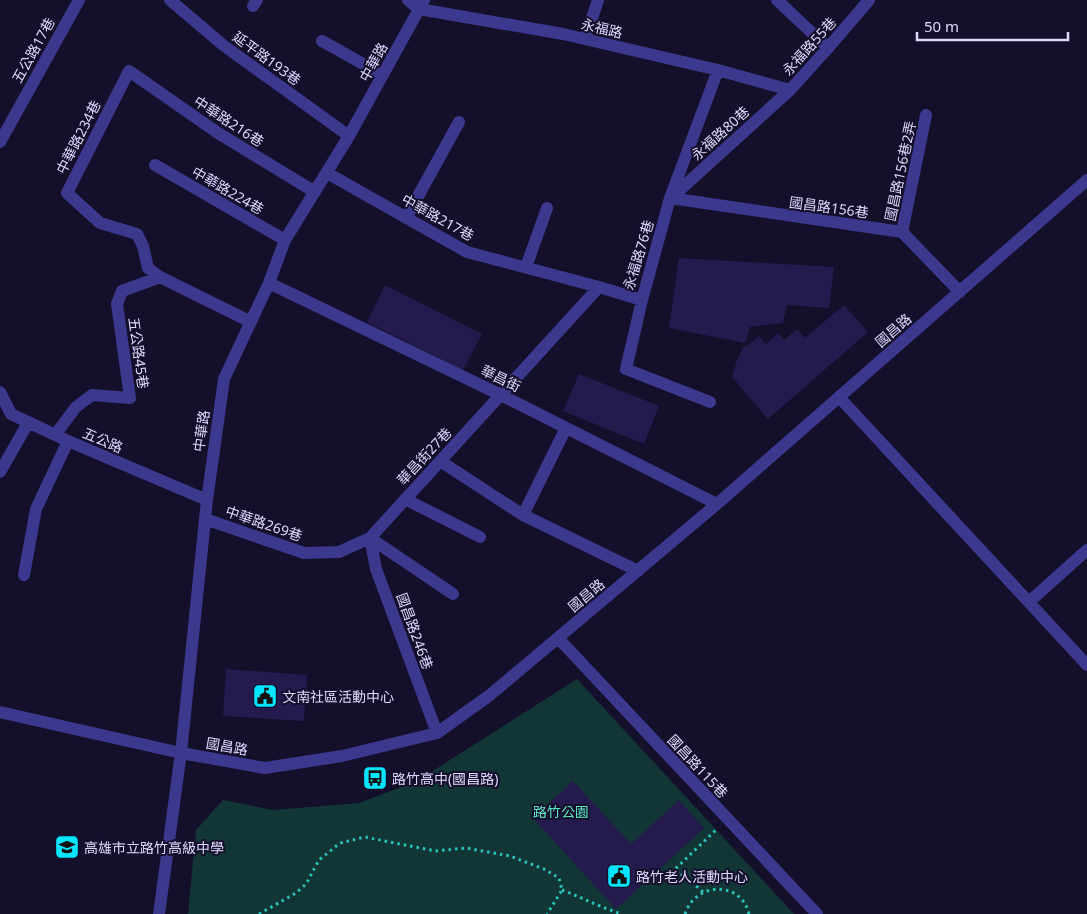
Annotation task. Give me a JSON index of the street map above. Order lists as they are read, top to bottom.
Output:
{
  "streets": {
    "street": [
      "永福路",
      "永福路55巷",
      "五公路17巷",
      "延平路193巷",
      "中華路",
      "中華路216巷",
      "永福路80巷",
      "中華路234巷",
      "國昌路156巷2弄",
      "中華路224巷",
      "國昌路156巷",
      "中華路217巷",
      "永福路76巷",
      "國昌路",
      "五公路45巷",
      "華昌街",
      "五公路",
      "華昌街27巷",
      "中華路269巷",
      "國昌路246巷",
      "國昌路115巷"
    ]
  },
  "crossings": [
    ["永福路", "永福路55巷"],
    ["永福路", "中華路"],
    ["永福路", "永福路80巷"],
    ["永福路", "永福路76巷"],
    ["永福路55巷", "永福路80巷"],
    ["延平路193巷", "中華路"],
    ["中華路", "中華路216巷"],
    ["中華路", "中華路234巷"],
    ["中華路", "中華路224巷"],
    ["中華路", "中華路217巷"],
    ["中華路", "國昌路"],
    ["中華路", "華昌街"],
    ["中華路", "五公路"],
    ["中華路", "中華路269巷"],
    ["中華路216巷", "中華路234巷"],
    ["永福路80巷", "國昌路156巷"],
    ["永福路80巷", "永福路76巷"],
    ["中華路234巷", "五公路45巷"],
    ["國昌路156巷2弄", "國昌路156巷"],
    ["國昌路156巷", "永福路76巷"],
    ["中華路217巷", "永福路76巷"],
    ["永福路76巷", "華昌街"],
    ["永福路76巷", "華昌街27巷"],
    ["國昌路", "華昌街"],
    ["國昌路", "國昌路246巷"],
    ["國昌路", "國昌路115巷"],
    ["五公路45巷", "五公路"],
    ["華昌街", "華昌街27巷"],
    ["華昌街27巷", "中華路269巷"],
    ["華昌街27巷", "國昌路246巷"],
    ["中華路269巷", "國昌路246巷"]
  ],
  "parks": ["路竹公園"],
  "places": {
    "public building": ["文南社區活動中心", "路竹老人活動中心"],
    "bus stop": ["路竹高中(國昌路)"],
    "school or university": ["高雄市立路竹高級中學"]
  },
  "scale_bar": "50 m"
}
